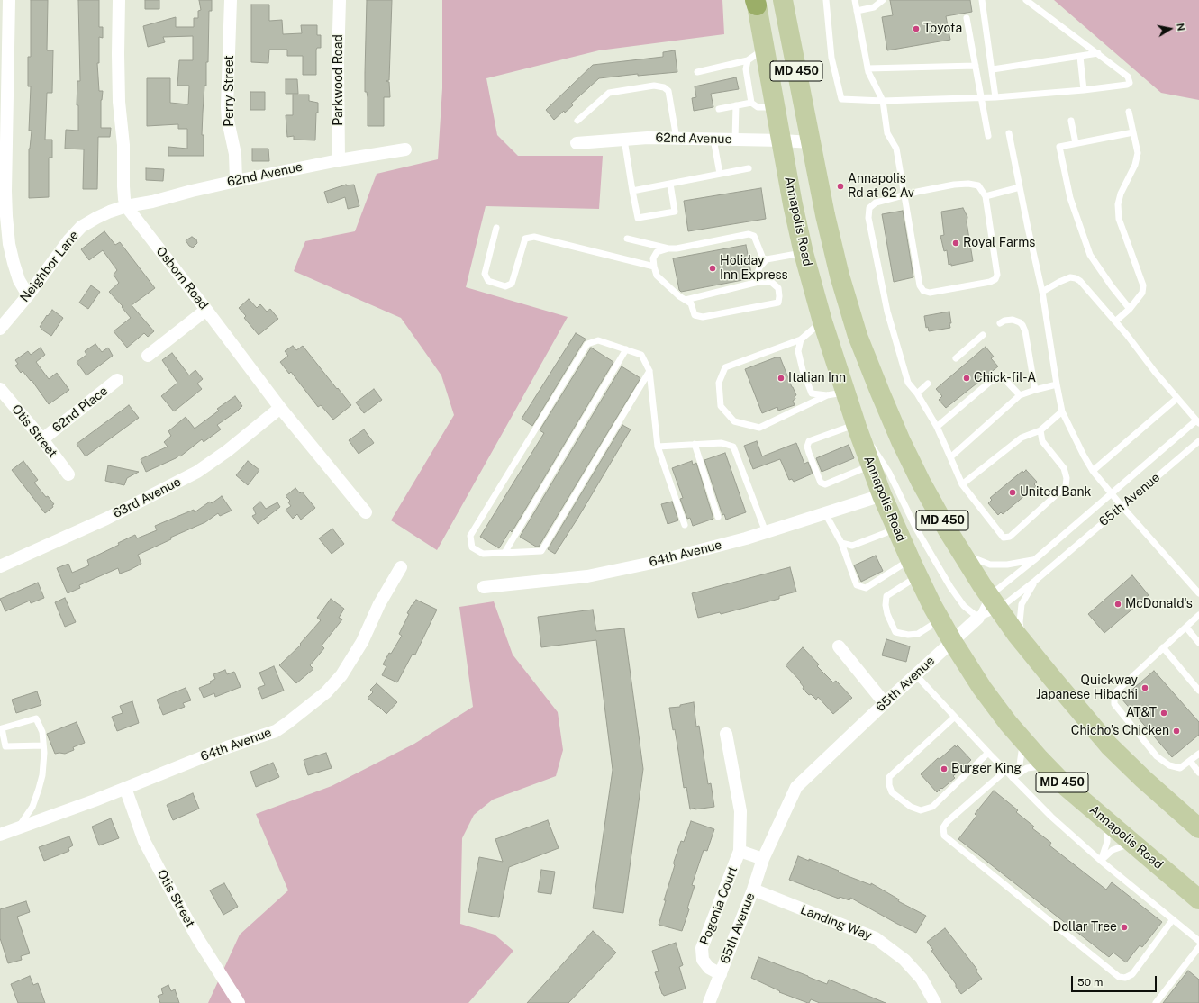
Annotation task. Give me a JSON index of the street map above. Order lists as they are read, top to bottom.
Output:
{
  "streets": {
    "main road": ["MD 450", "Annapolis Road"],
    "street": [
      "Parkwood Road",
      "Perry Street",
      "62nd Avenue",
      "Neighbor Lane",
      "Osborn Road",
      "62nd Place",
      "Otis Street",
      "63rd Avenue",
      "65th Avenue",
      "64th Avenue",
      "Pogonia Court",
      "Landing Way"
    ]
  },
  "crossings": [
    ["MD 450", "62nd Avenue"],
    ["MD 450", "65th Avenue"],
    ["Parkwood Road", "62nd Avenue"],
    ["Perry Street", "62nd Avenue"],
    ["62nd Avenue", "Annapolis Road"],
    ["62nd Avenue", "Neighbor Lane"],
    ["62nd Avenue", "Osborn Road"],
    ["Annapolis Road", "65th Avenue"],
    ["Annapolis Road", "64th Avenue"],
    ["Neighbor Lane", "Osborn Road"],
    ["Osborn Road", "63rd Avenue"],
    ["62nd Place", "Otis Street"],
    ["Otis Street", "64th Avenue"],
    ["65th Avenue", "Pogonia Court"],
    ["65th Avenue", "Landing Way"]
  ],
  "places": [
    "Toyota",
    "Annapolis Rd at 62 Av",
    "Royal Farms",
    "Holiday Inn Express",
    "Italian Inn",
    "Chick-fil-A",
    "United Bank",
    "McDonald's",
    "Quickway Japanese Hibachi",
    "AT&T",
    "Chicho’s Chicken",
    "Burger King",
    "Dollar Tree"
  ],
  "scale_bar": "50 m",
  "north": "right"
}
